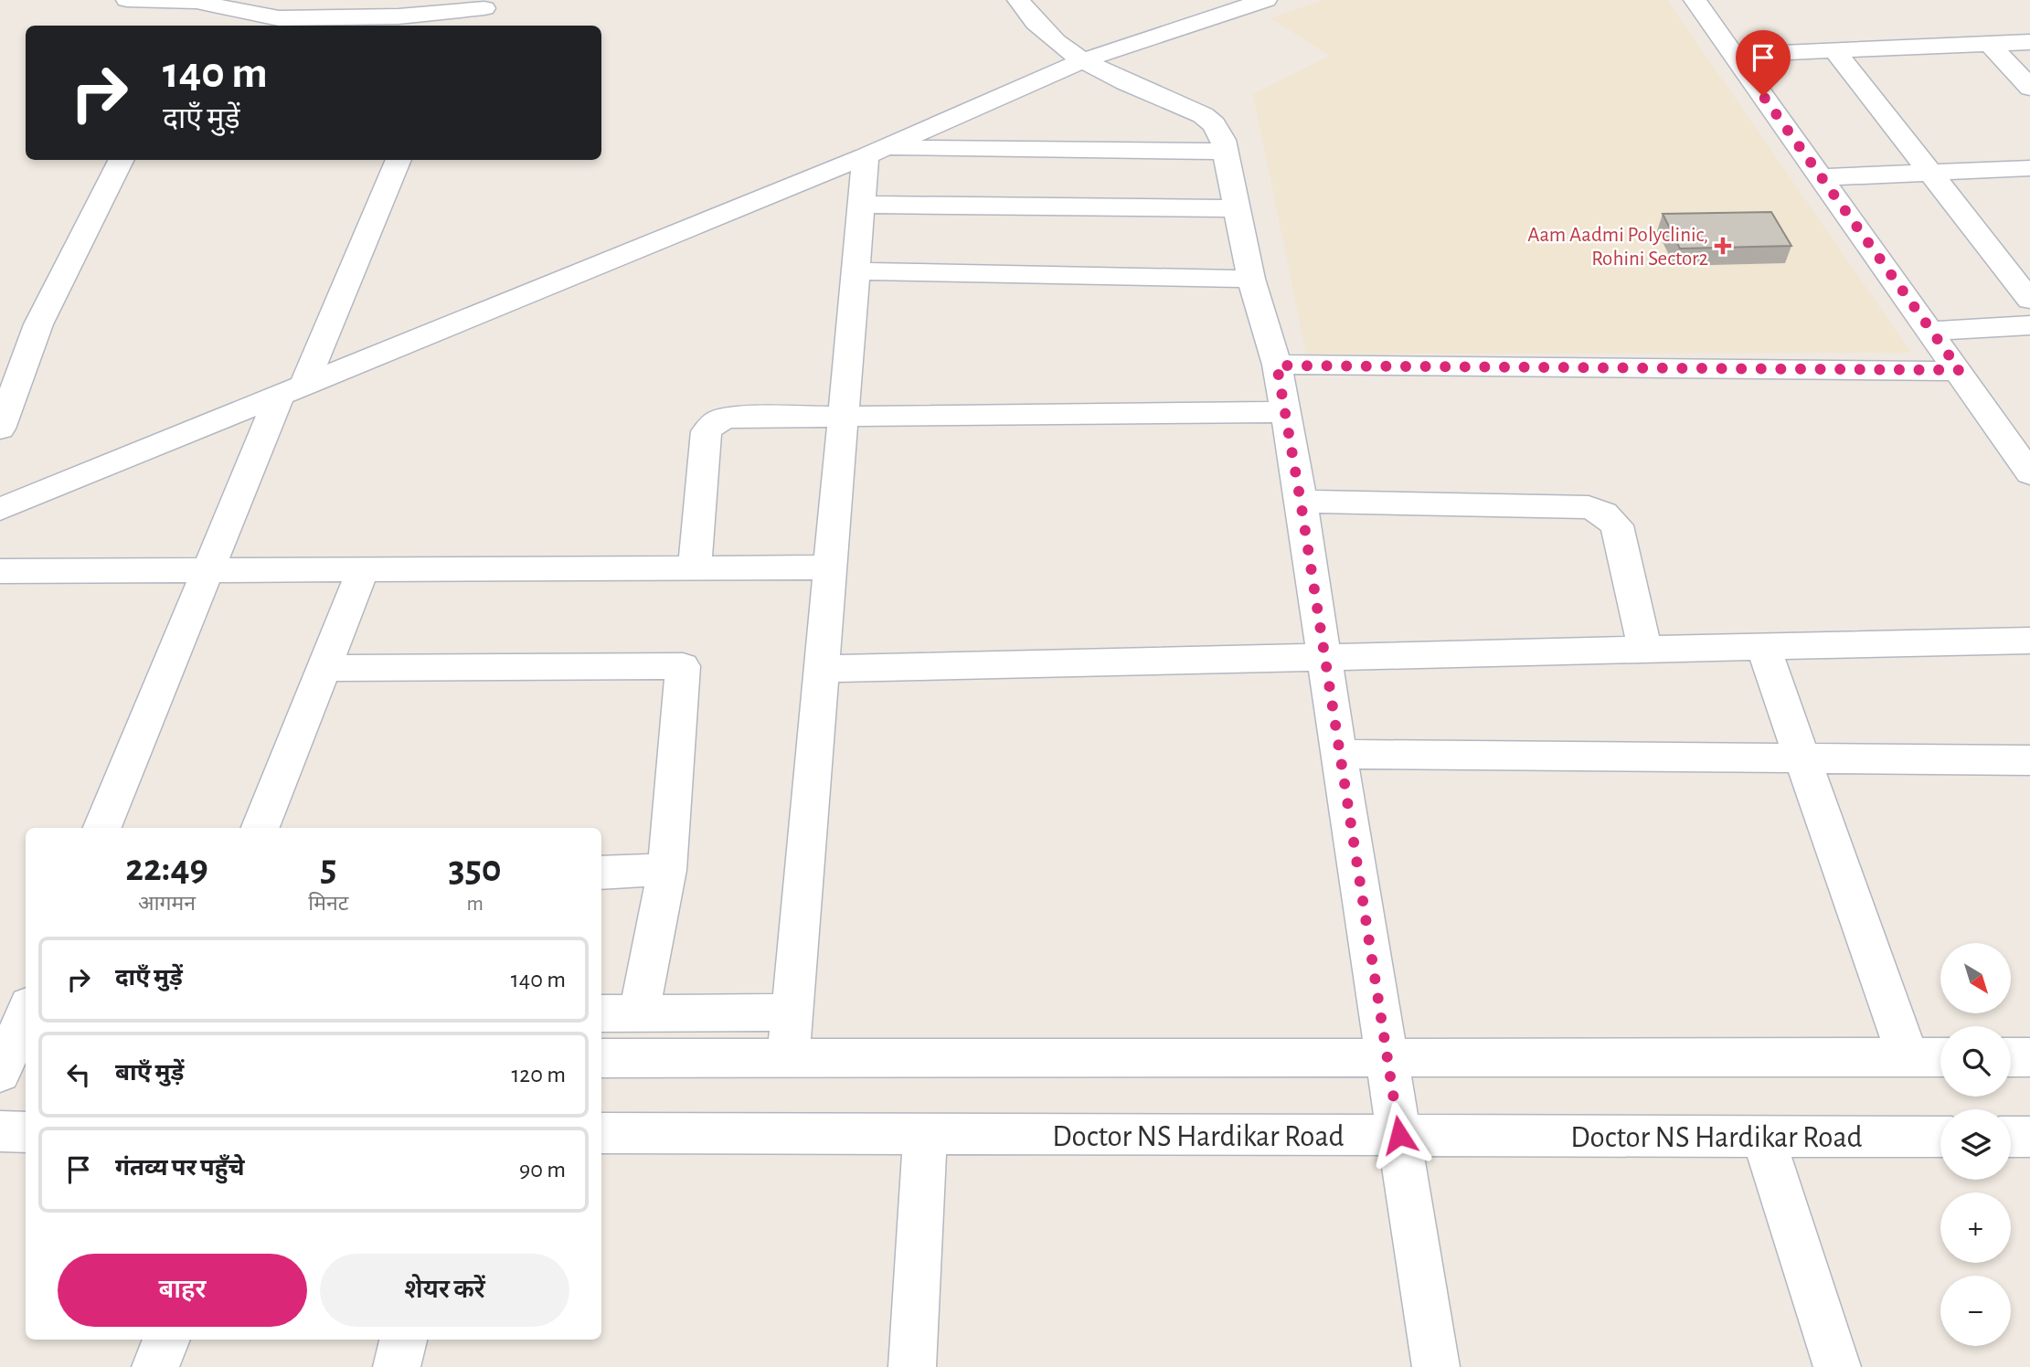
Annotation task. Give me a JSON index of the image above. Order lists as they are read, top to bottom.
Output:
{
  "streets": {
    "street": ["Doctor NS Hardikar Road"]
  },
  "places": {
    "health": ["Aam Aadmi Polyclinic, Rohini Sector2"]
  },
  "north": "bottom right",
  "page": {
    "turn": ["140 m", "दाएँ मुड़ें"],
    "eta": [
      "22:49",
      "आगमन",
      "5",
      "मिनट",
      "350",
      "m"
    ],
    "list": [
      {
        "name": "दाएँ मुड़ें",
        "value": "140 m"
      },
      {
        "name": "बाएँ मुड़ें",
        "value": "120 m"
      },
      {
        "name": "गंतव्य पर पहुँचे",
        "value": "90 m"
      }
    ],
    "map_buttons": ["+", "−"],
    "buttons": ["बाहर", "शेयर करें"]
  }
}
